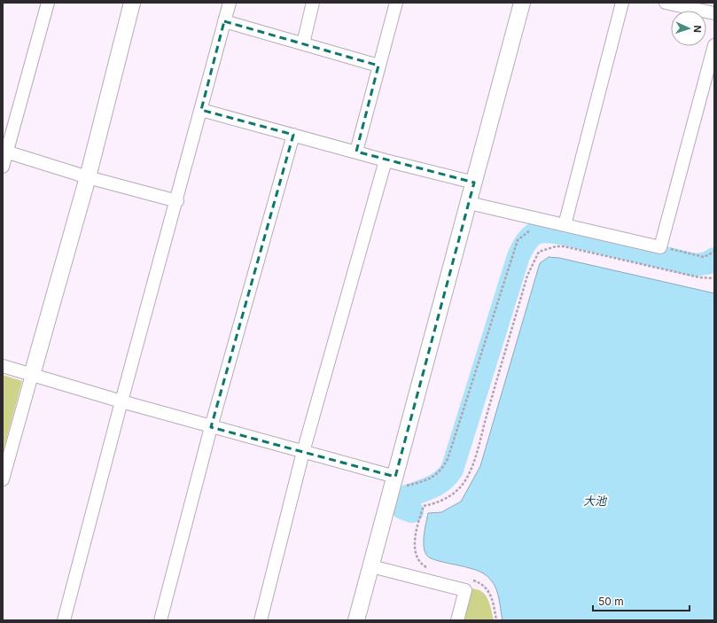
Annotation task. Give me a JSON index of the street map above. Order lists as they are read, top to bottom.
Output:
{
  "water": ["大池"],
  "scale_bar": "50 m",
  "north": "right"
}
